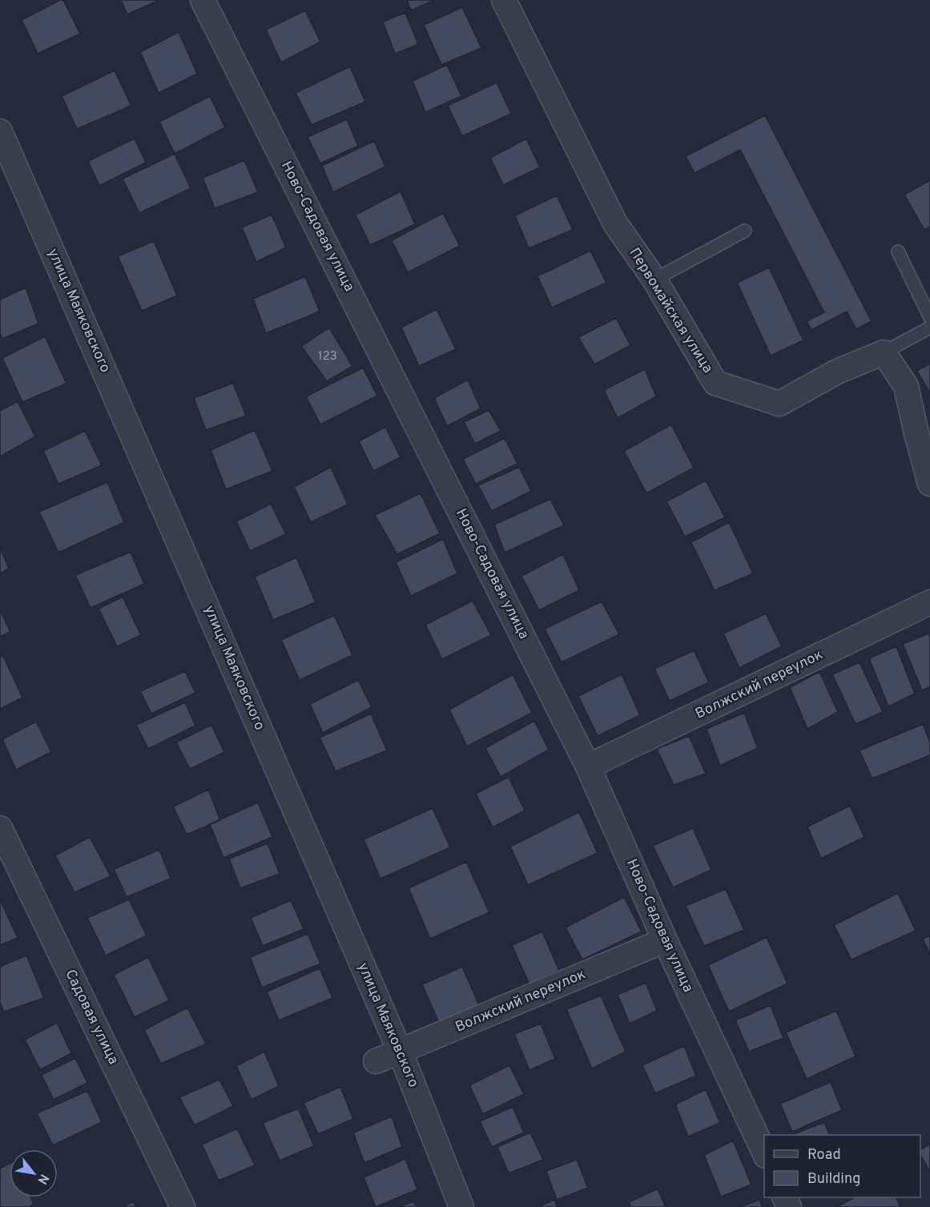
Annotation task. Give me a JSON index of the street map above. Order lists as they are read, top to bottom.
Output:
{
  "streets": {
    "street": [
      "Ново-Садовая улица",
      "улица Маяковского",
      "Первомайская улица",
      "Волжский переулок",
      "Садовая улица"
    ]
  },
  "crossings": [
    ["Ново-Садовая улица", "Волжский переулок"],
    ["улица Маяковского", "Волжский переулок"]
  ],
  "house_numbers": ["123"],
  "legend": ["Road", "Building"],
  "north": "bottom right"
}
